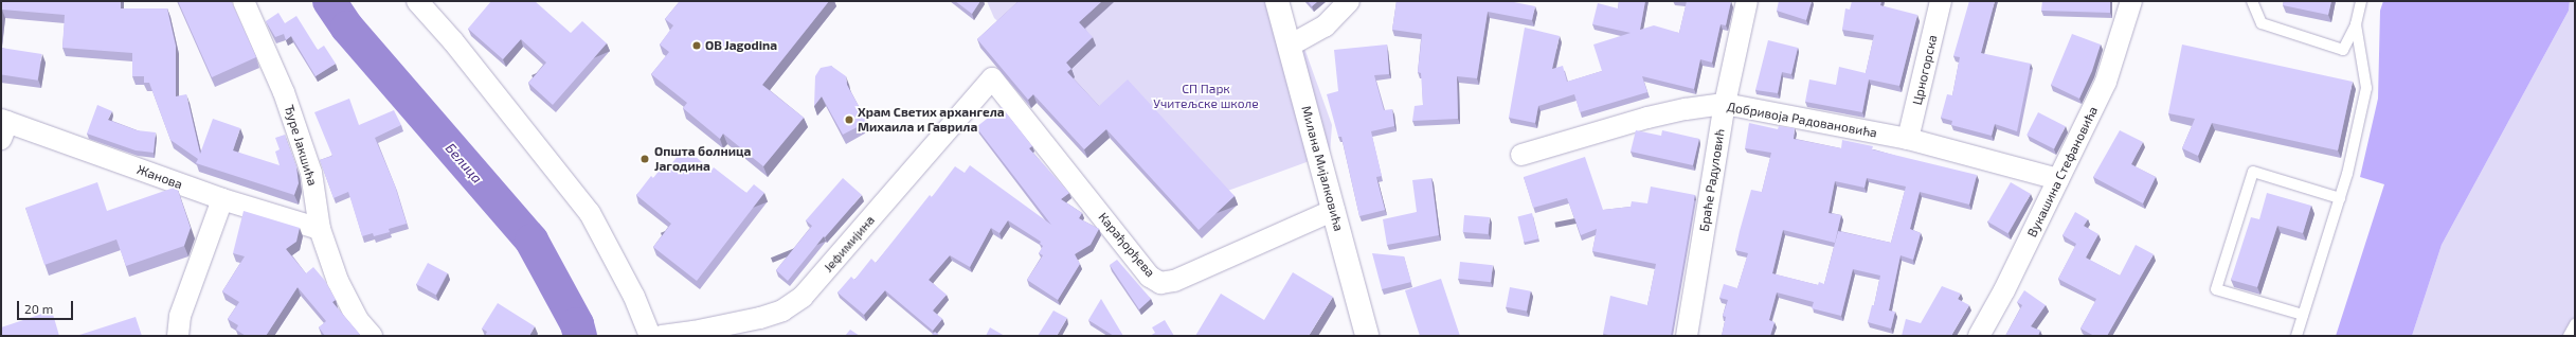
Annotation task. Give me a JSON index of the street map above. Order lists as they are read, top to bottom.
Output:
{
  "streets": {
    "street": [
      "Црногорска",
      "Добривоја Радовановића",
      "Ђуре Јакшића",
      "Милана Мијалковића",
      "Вукашина Стефановића",
      "Жанова",
      "Браће Радуловић",
      "Јефимијина",
      "Карађорђева"
    ]
  },
  "crossings": [
    ["Црногорска", "Добривоја Радовановића"],
    ["Добривоја Радовановића", "Вукашина Стефановића"],
    ["Добривоја Радовановића", "Браће Радуловић"],
    ["Ђуре Јакшића", "Жанова"],
    ["Милана Мијалковића", "Карађорђева"],
    ["Јефимијина", "Карађорђева"]
  ],
  "water": ["Белица"],
  "parks": ["СП Парк Учитељске школе"],
  "places": ["OB Jagodina", "Храм Светих архангела Михаила и Гаврила", "Општа болница Јагодина"],
  "scale_bar": "20 m"
}
